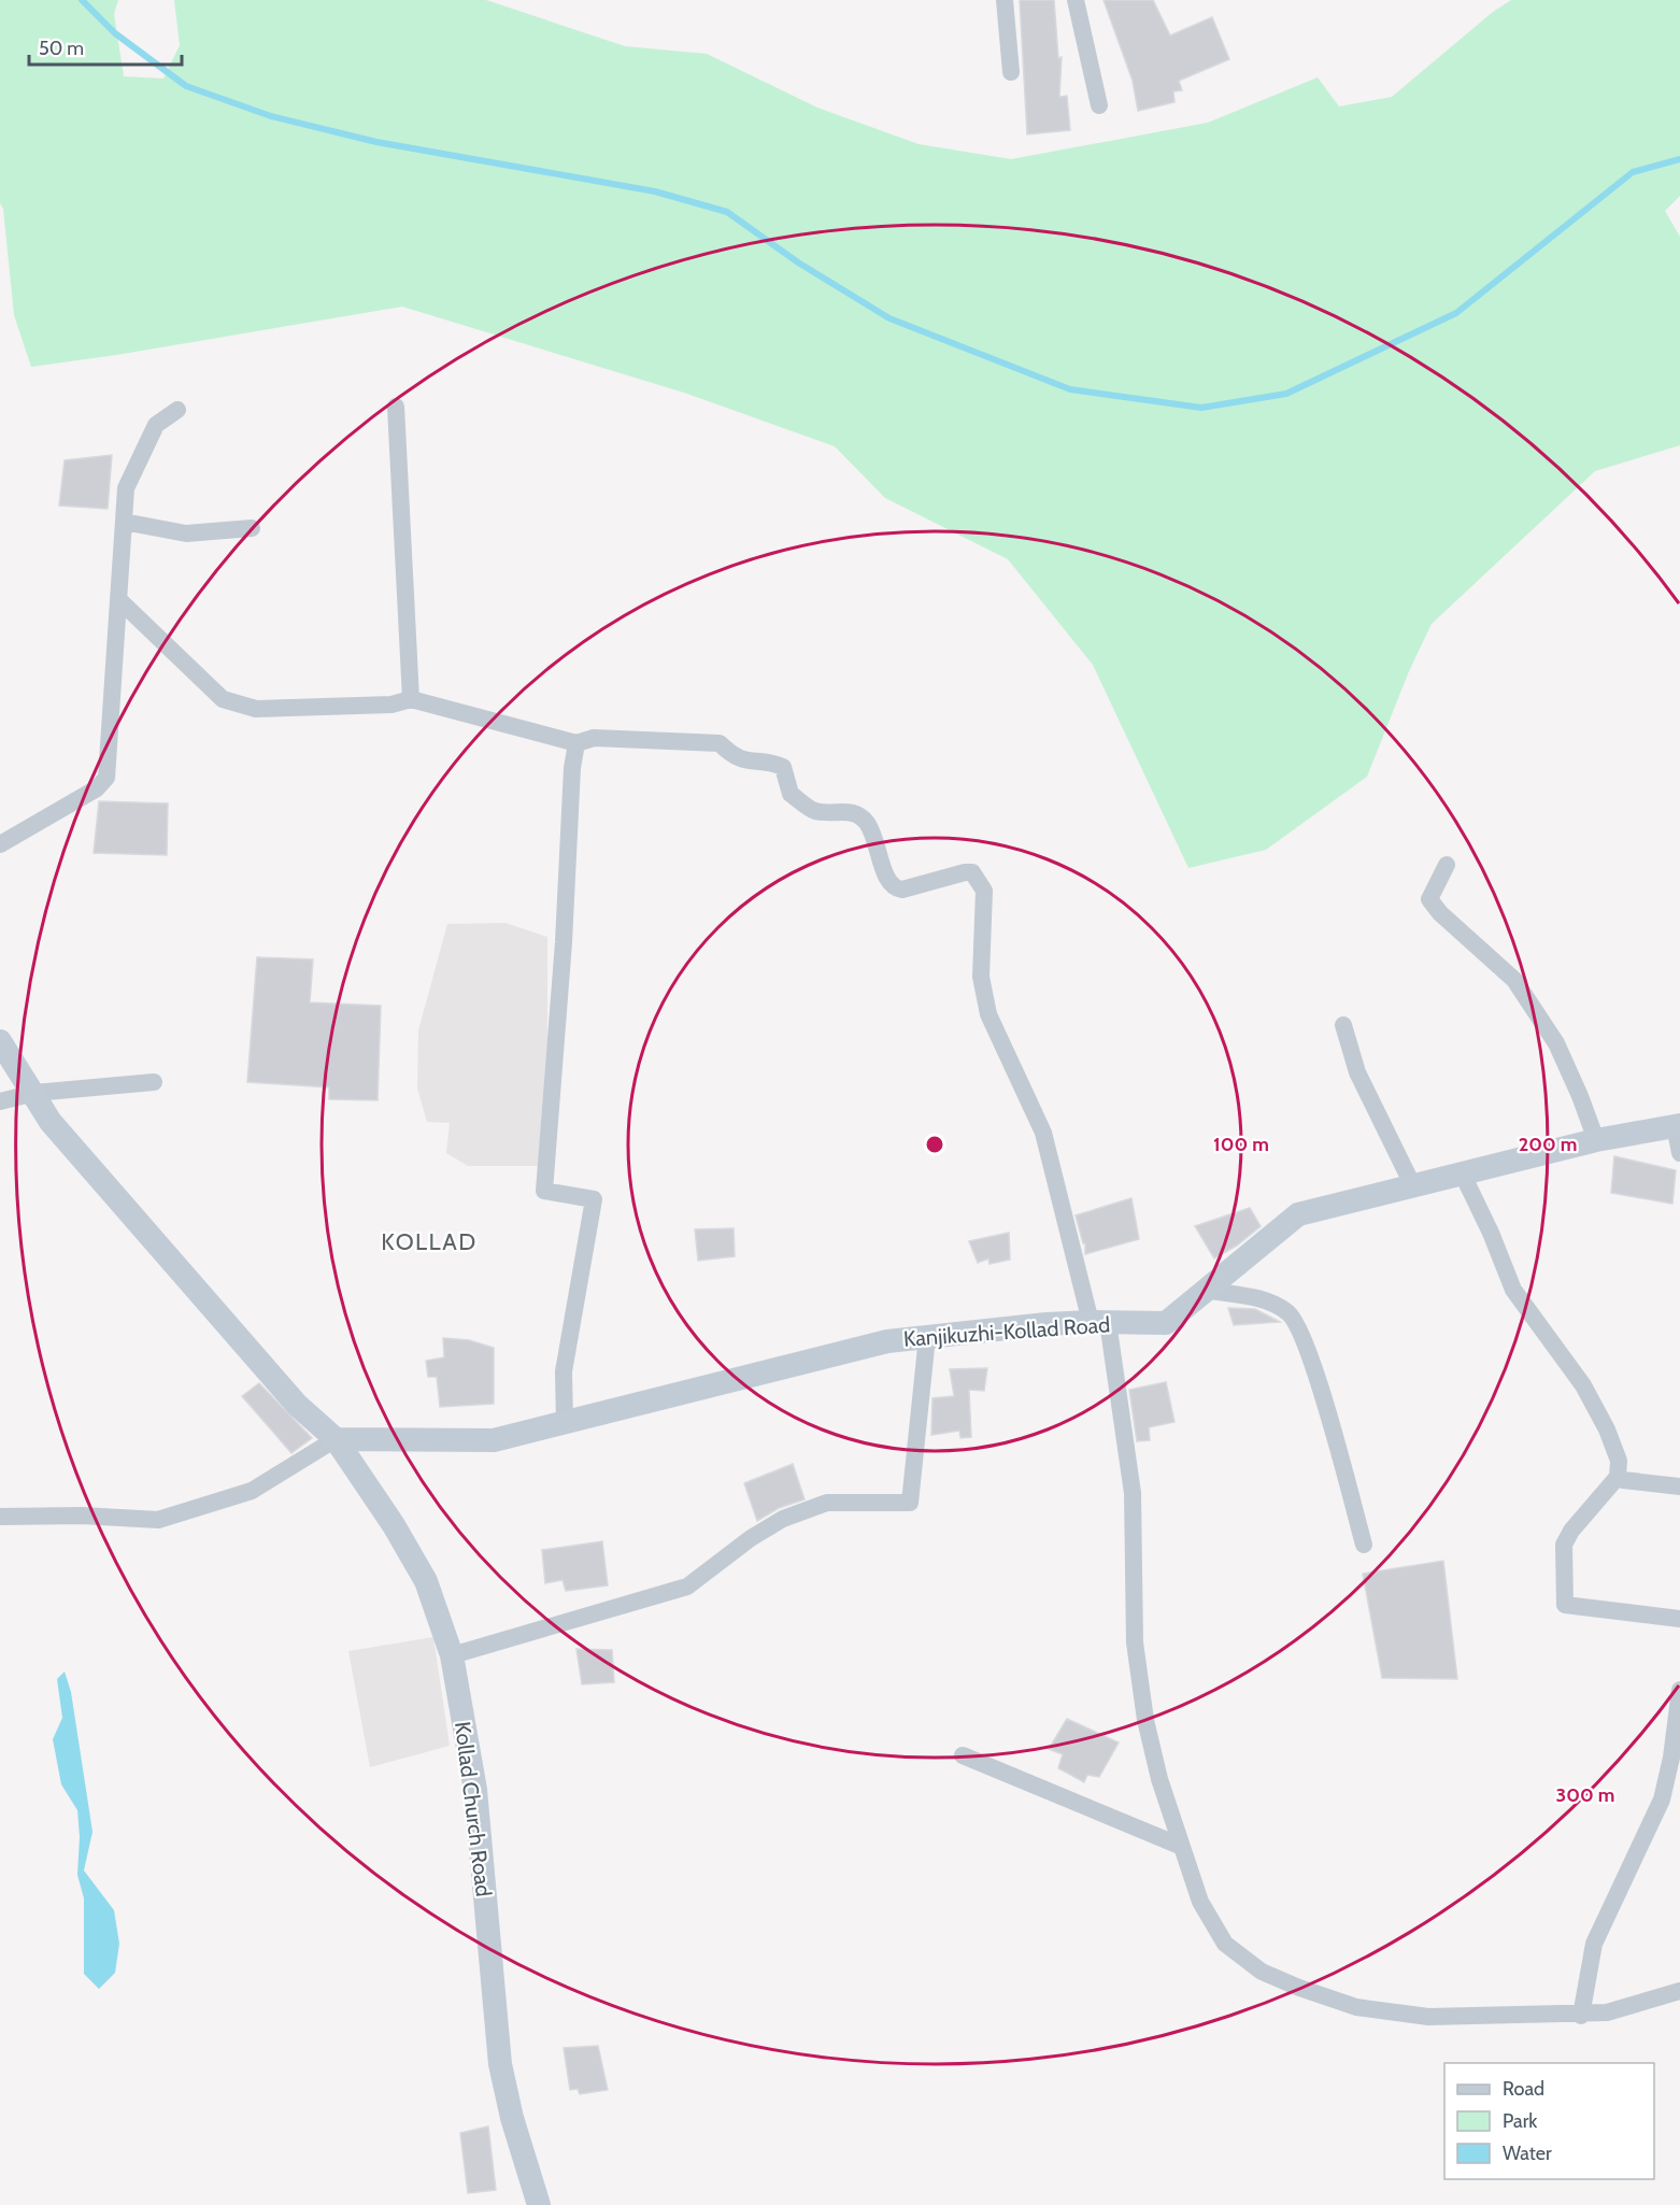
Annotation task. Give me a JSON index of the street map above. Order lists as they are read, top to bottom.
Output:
{
  "streets": {
    "main road": ["Kanjikuzhi-Kollad Road", "Kollad Church Road"]
  },
  "crossings": [
    ["Kanjikuzhi-Kollad Road", "Kollad Church Road"]
  ],
  "districts": ["KOLLAD"],
  "legend": ["Road", "Park", "Water"],
  "scale_bar": "50 m",
  "rings": ["100 m", "200 m", "300 m"]
}
